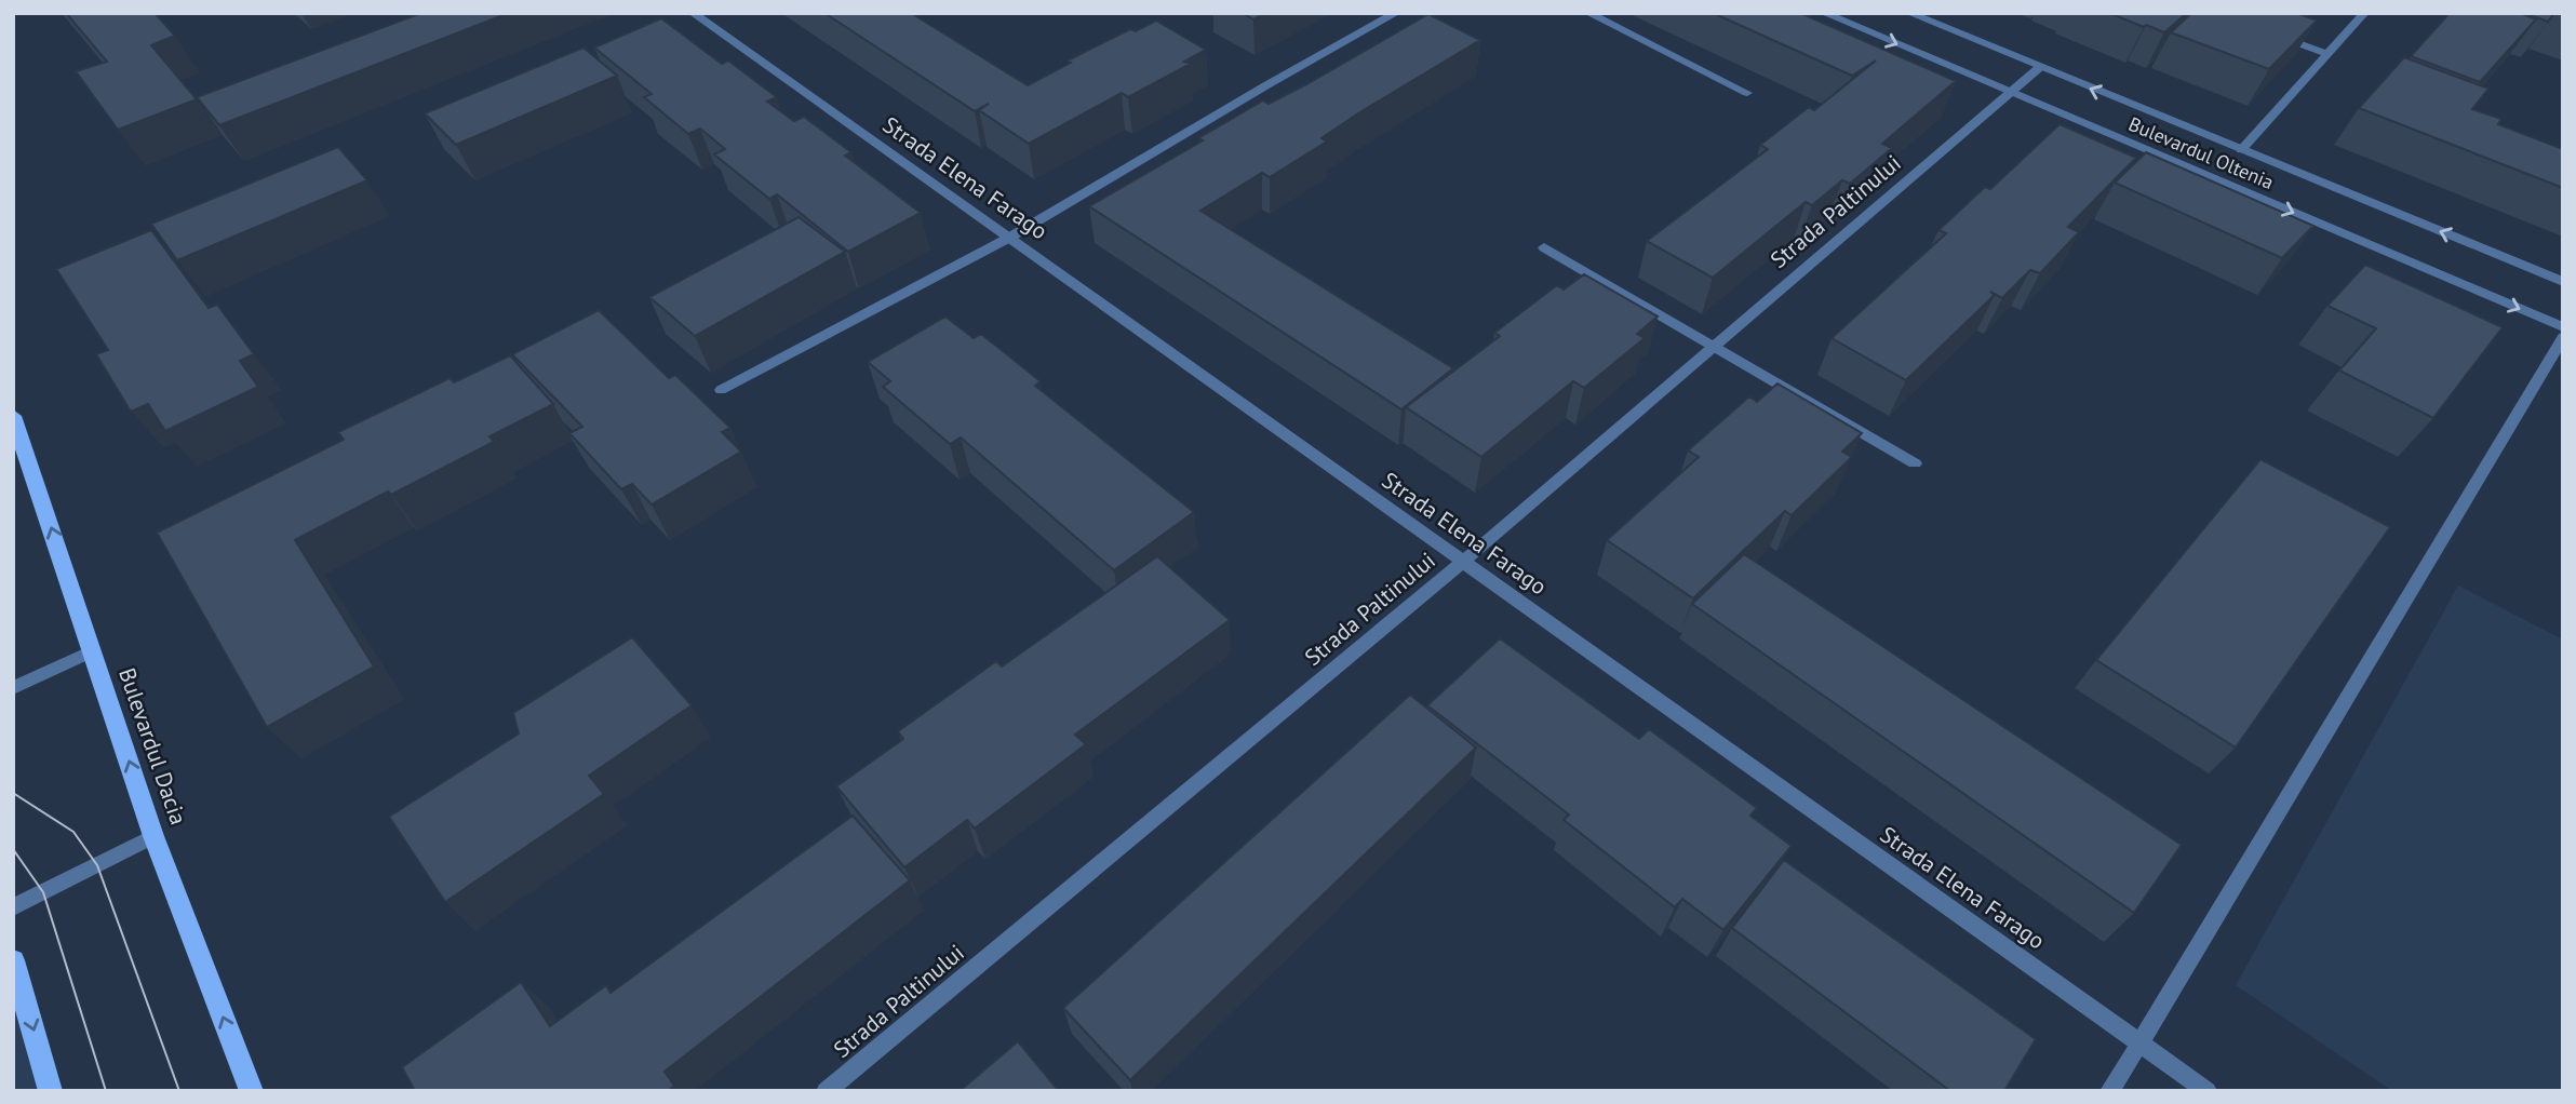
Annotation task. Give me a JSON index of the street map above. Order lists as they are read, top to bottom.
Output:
{
  "streets": {
    "main road": ["Bulevardul Dacia"],
    "street": ["Bulevardul Oltenia", "Strada Elena Farago", "Strada Paltinului"]
  },
  "crossings": [
    ["Bulevardul Oltenia", "Strada Paltinului"],
    ["Strada Elena Farago", "Strada Paltinului"]
  ],
  "one_way": ["Bulevardul Dacia"]
}
